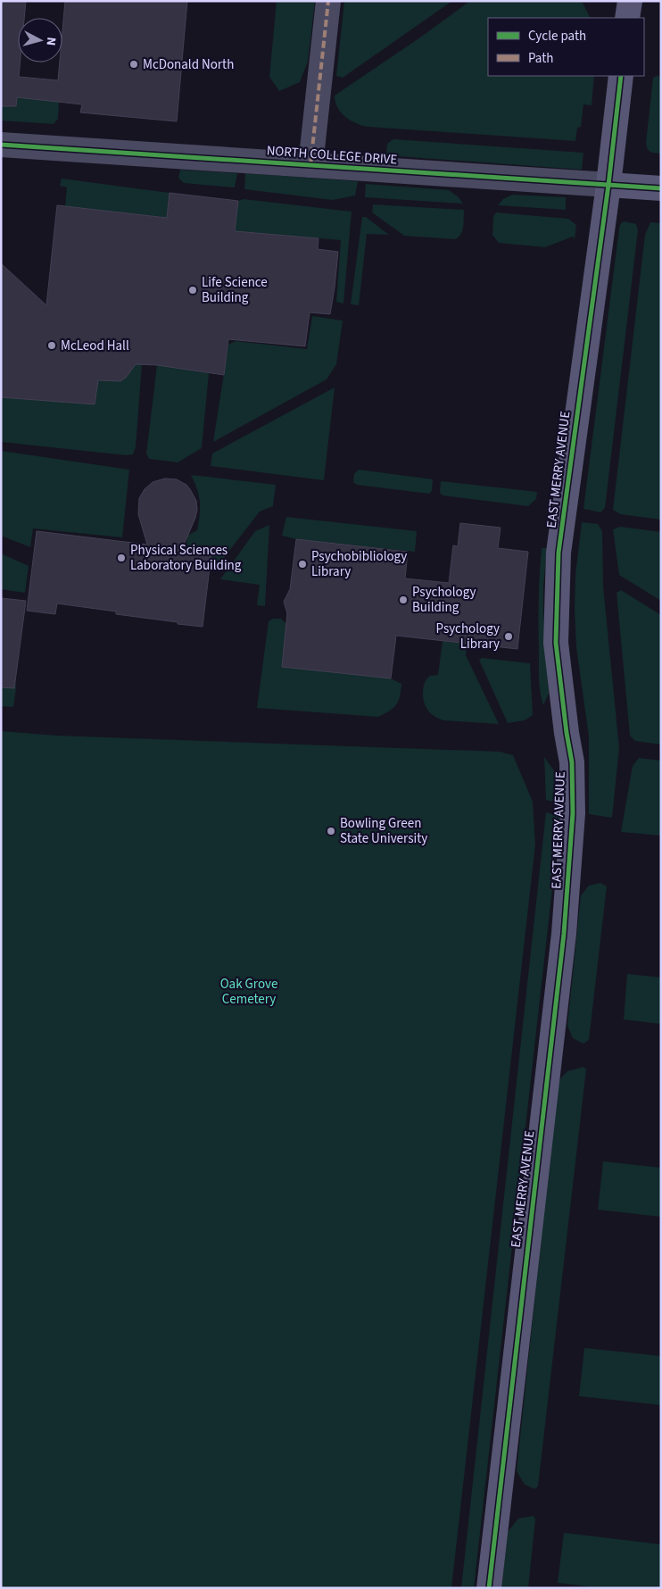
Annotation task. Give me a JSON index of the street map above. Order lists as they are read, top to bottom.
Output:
{
  "streets": {
    "street": ["NORTH COLLEGE DRIVE", "EAST MERRY AVENUE"]
  },
  "crossings": [
    ["NORTH COLLEGE DRIVE", "EAST MERRY AVENUE"]
  ],
  "parks": ["Oak Grove Cemetery"],
  "places": [
    "McDonald North",
    "Life Science Building",
    "McLeod Hall",
    "Physical Sciences Laboratory Building",
    "Psychobibliology Library",
    "Psychology Building",
    "Psychology Library",
    "Bowling Green State University"
  ],
  "legend": ["Cycle path", "Path"],
  "north": "right"
}
